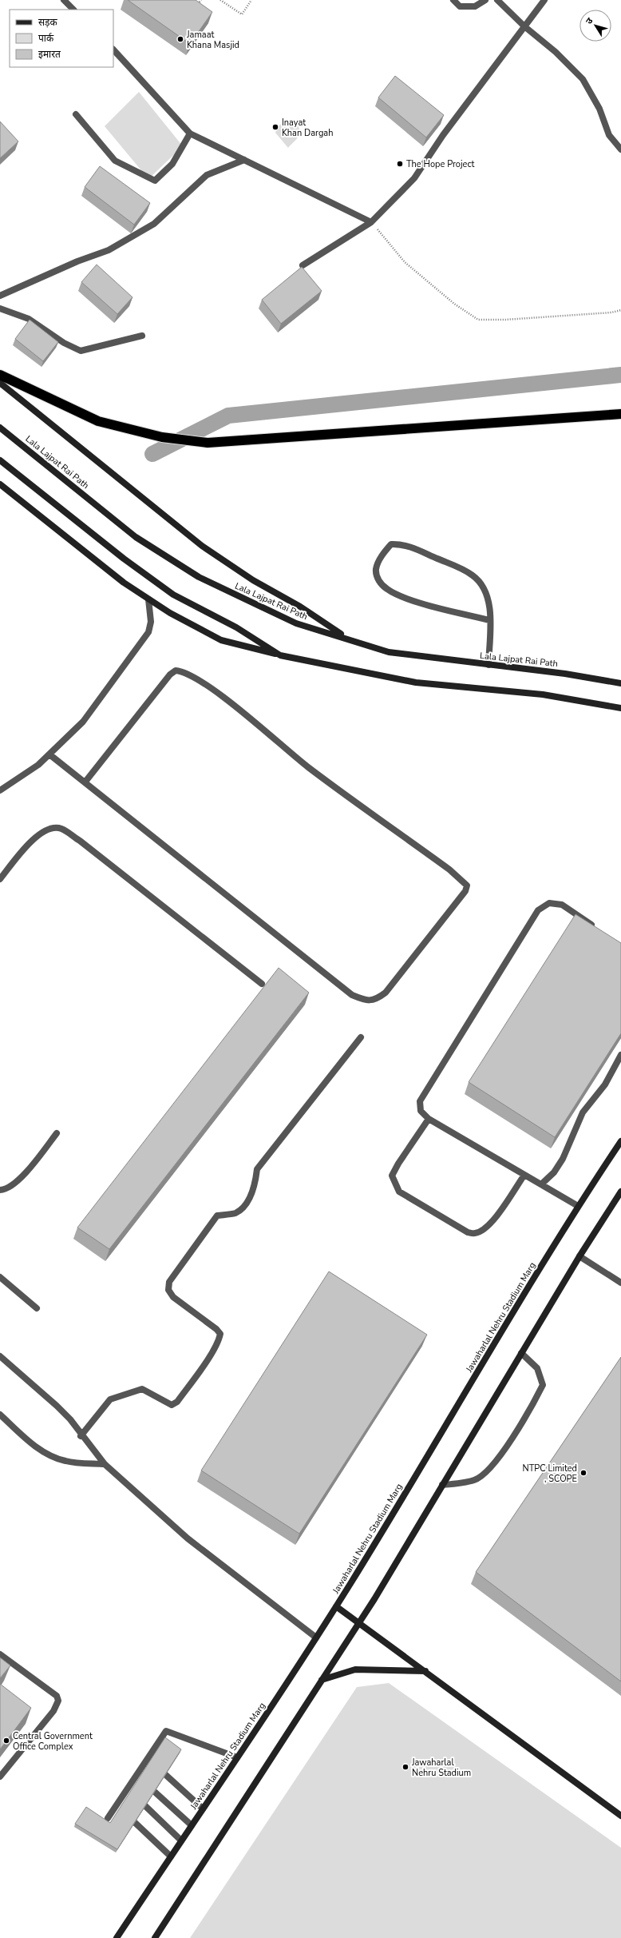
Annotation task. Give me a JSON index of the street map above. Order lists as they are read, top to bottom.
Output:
{
  "streets": {
    "street": ["Lala Lajpat Rai Path", "Jawaharlal Nehru Stadium Marg"]
  },
  "places": [
    "Jamaat Khana Masjid",
    "Inayat Khan Dargah",
    "The Hope Project",
    "NTPC Limited , SCOPE",
    "Central Government Office Complex",
    "Jawaharlal Nehru Stadium"
  ],
  "legend": ["सड़क", "पार्क", "इमारत"],
  "north": "top left"
}
